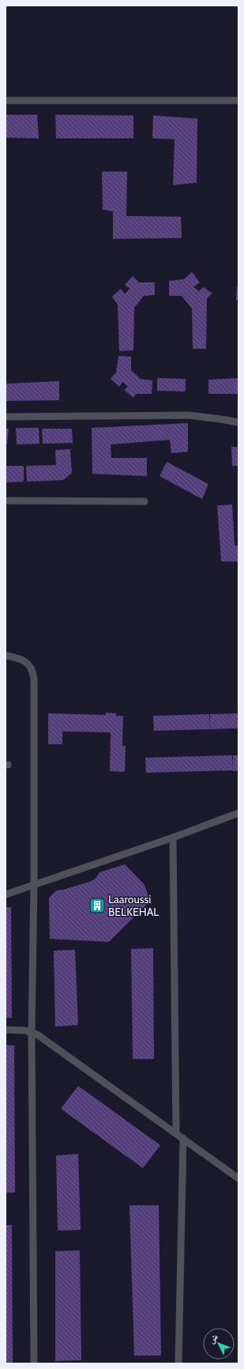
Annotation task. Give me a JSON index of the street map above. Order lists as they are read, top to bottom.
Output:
{
  "places": {
    "building": ["Laaroussi BELKEHAL"]
  },
  "north": "top left"
}
